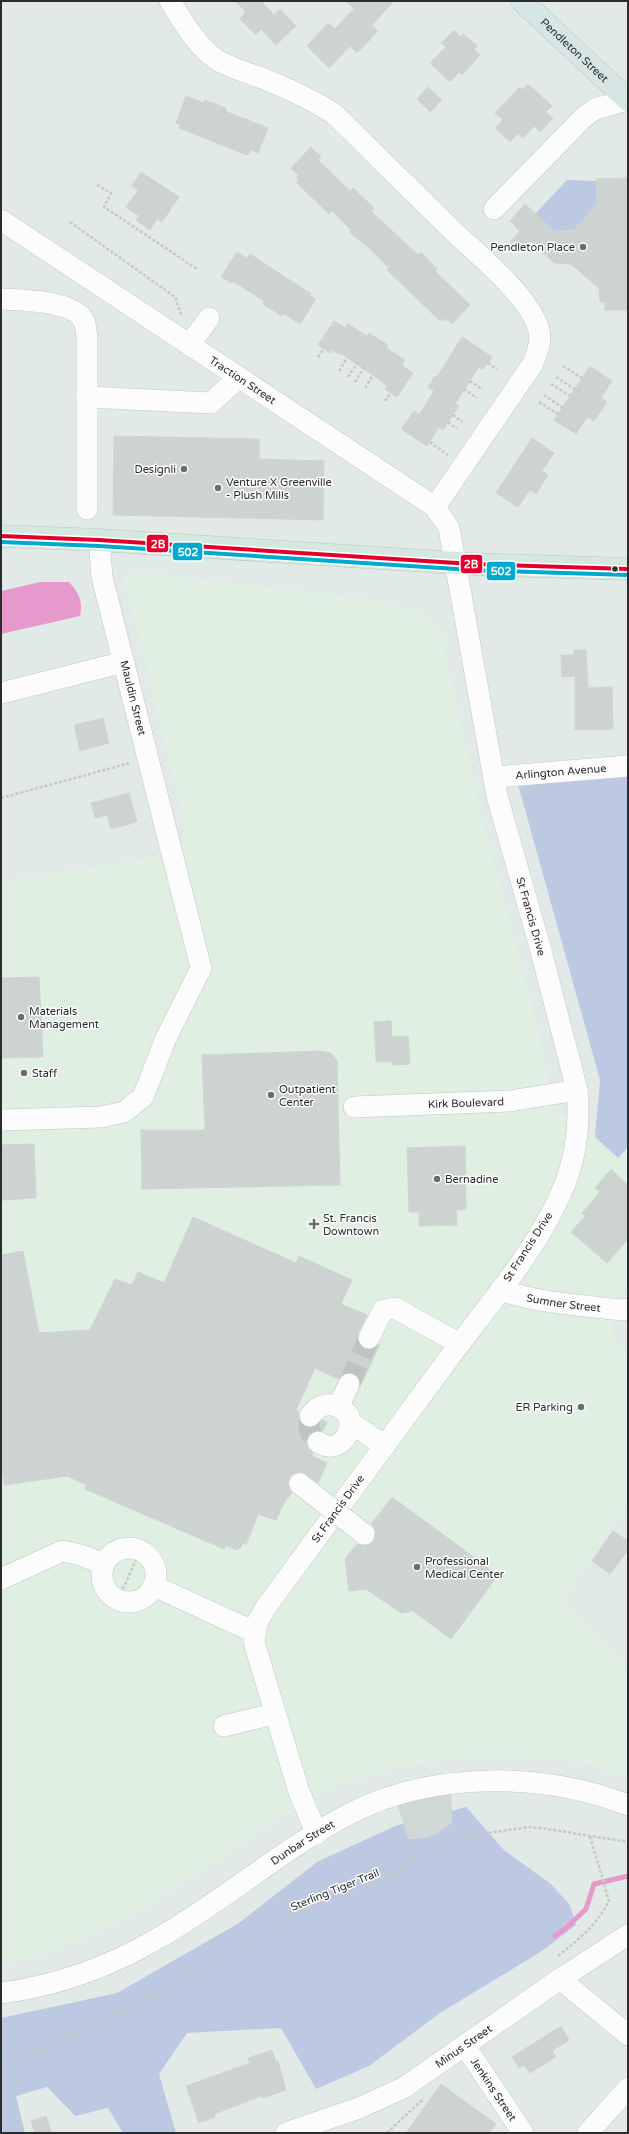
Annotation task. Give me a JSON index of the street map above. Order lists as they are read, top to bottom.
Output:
{
  "streets": {
    "main road": ["Pendleton Street"],
    "street": [
      "Traction Street",
      "Mauldin Street",
      "Arlington Avenue",
      "St Francis Drive",
      "Kirk Boulevard",
      "Sumner Street",
      "Dunbar Street",
      "Minus Street",
      "Jenkins Street"
    ],
    "path": ["Sterling Tiger Trail"]
  },
  "crossings": [
    ["Traction Street", "St Francis Drive"],
    ["Arlington Avenue", "St Francis Drive"],
    ["St Francis Drive", "Kirk Boulevard"],
    ["St Francis Drive", "Sumner Street"],
    ["Minus Street", "Jenkins Street"]
  ],
  "places": {
    "other": [
      "Pendleton Place",
      "Designli",
      "Venture X Greenville - Plush Mills",
      "Materials Management",
      "Staff",
      "Outpatient Center",
      "Bernadine",
      "ER Parking",
      "Professional Medical Center"
    ],
    "health": ["St. Francis Downtown"]
  },
  "lines": ["transit line 2B", "transit line 502"]
}
